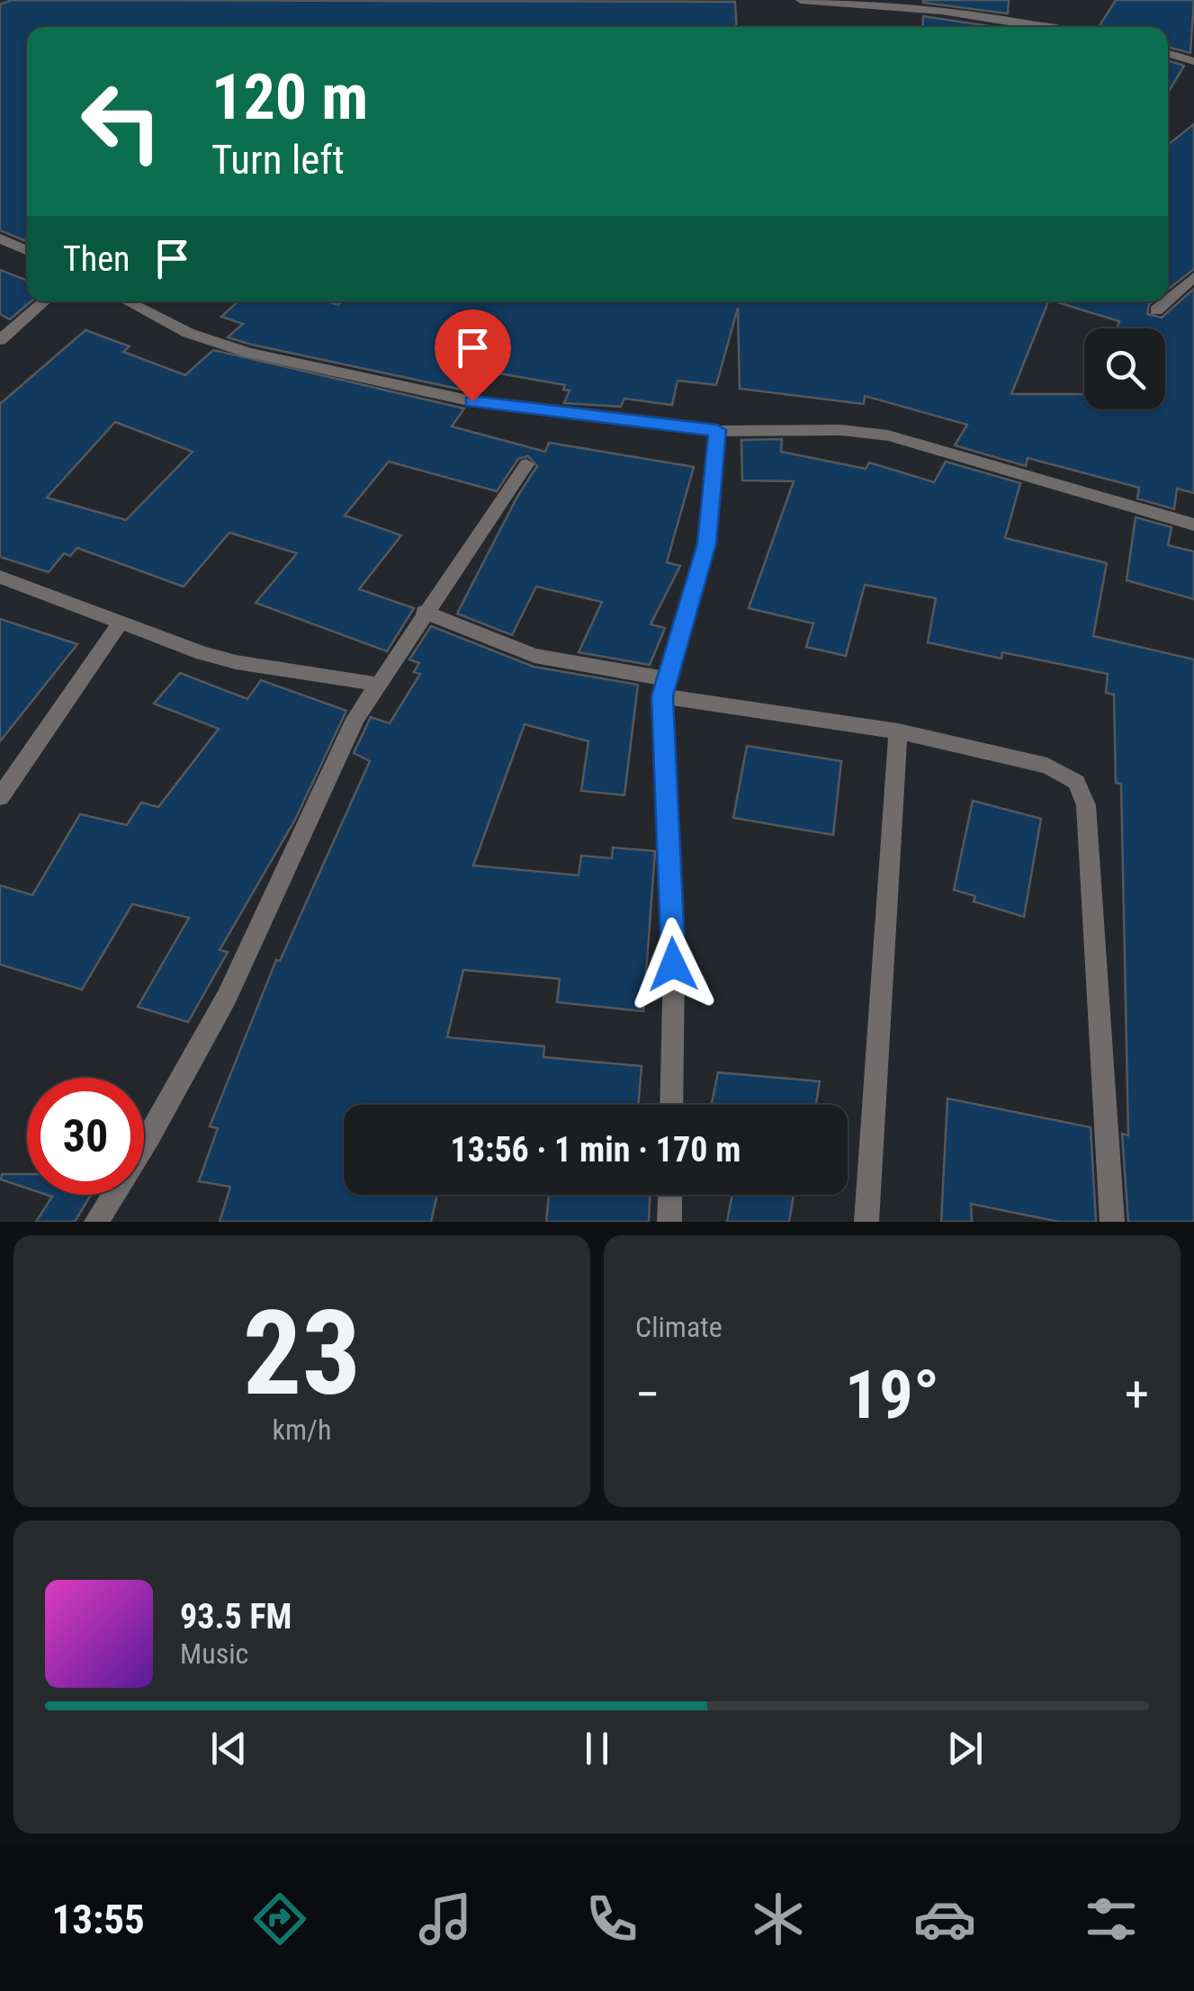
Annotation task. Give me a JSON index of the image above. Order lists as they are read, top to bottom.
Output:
{
  "page": {
    "turn": ["120 m", "Turn left"],
    "then": "Then",
    "limit": "30",
    "trip": "13:56 · 1 min · 170 m",
    "tile": [
      ["23", "km/h"],
      "Climate"
    ],
    "heat": ["−", "19°", "+"],
    "song": ["93.5 FM", "Music"],
    "tabs": "13:55"
  }
}
